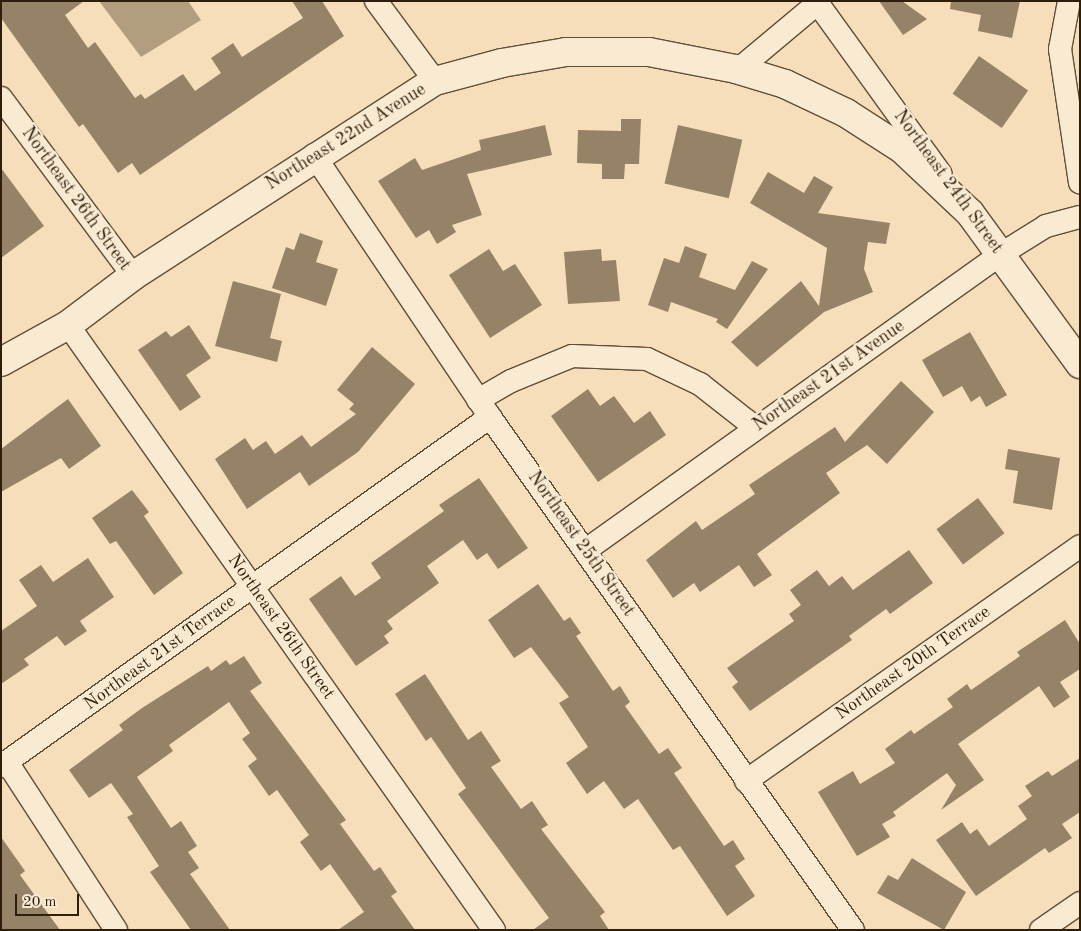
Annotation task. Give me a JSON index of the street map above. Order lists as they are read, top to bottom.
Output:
{
  "streets": {
    "street": [
      "Northeast 22nd Avenue",
      "Northeast 24th Street",
      "Northeast 26th Street",
      "Northeast 21st Avenue",
      "Northeast 25th Street",
      "Northeast 21st Terrace",
      "Northeast 20th Terrace"
    ]
  },
  "crossings": [
    ["Northeast 22nd Avenue", "Northeast 24th Street"],
    ["Northeast 22nd Avenue", "Northeast 26th Street"],
    ["Northeast 22nd Avenue", "Northeast 25th Street"],
    ["Northeast 24th Street", "Northeast 21st Avenue"],
    ["Northeast 26th Street", "Northeast 21st Terrace"],
    ["Northeast 21st Avenue", "Northeast 25th Street"],
    ["Northeast 21st Avenue", "Northeast 21st Terrace"],
    ["Northeast 25th Street", "Northeast 21st Terrace"],
    ["Northeast 25th Street", "Northeast 20th Terrace"]
  ],
  "scale_bar": "20 m"
}
